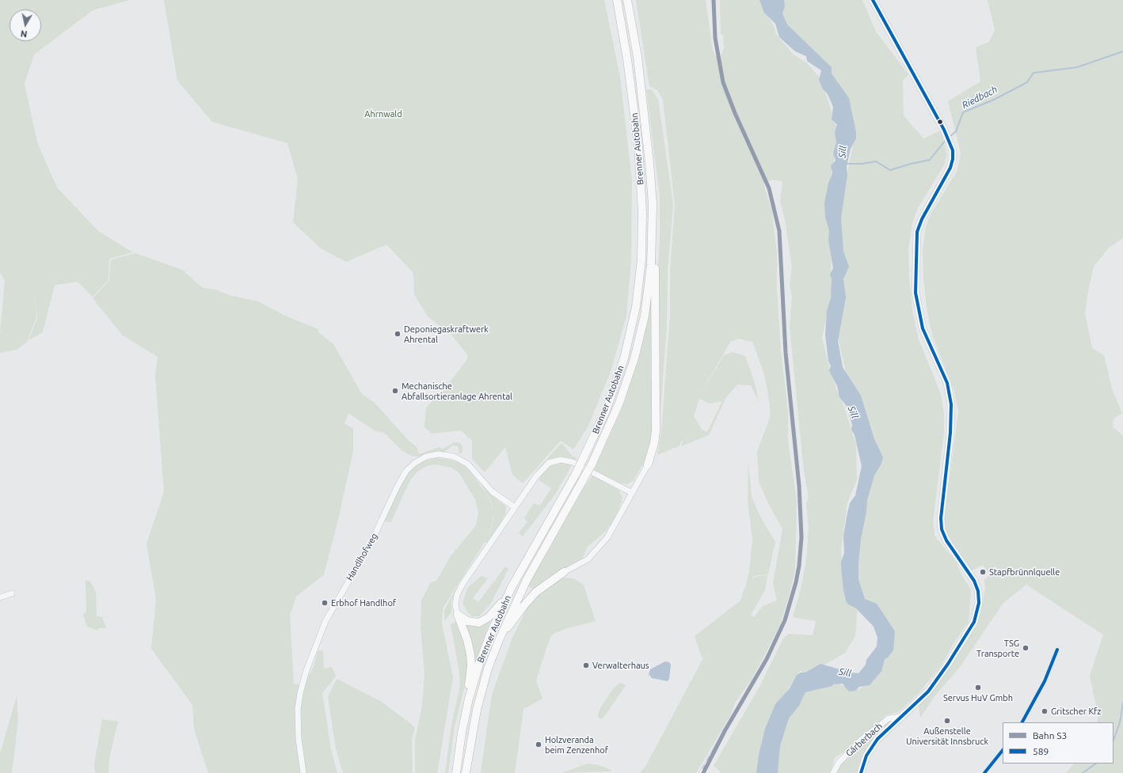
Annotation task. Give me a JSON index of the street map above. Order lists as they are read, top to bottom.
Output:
{
  "streets": {
    "highway": ["Brenner Autobahn"],
    "street": ["Handlhofweg", "Gärberbach"]
  },
  "water": ["Riedbach", "Sill"],
  "parks": ["Ahrnwald"],
  "places": [
    "Deponiegaskraftwerk Ahrental",
    "Mechanische Abfallsortieranlage Ahrental",
    "Stapfbrünnlquelle",
    "Erbhof Handlhof",
    "TSG Transporte",
    "Verwalterhaus",
    "Servus HuV Gmbh",
    "Gritscher Kfz",
    "Außenstelle Universität Innsbruck",
    "Holzveranda beim Zenzenhof"
  ],
  "lines": ["rail line S3", "transit line 589"],
  "legend": ["Bahn S3", "589"],
  "north": "bottom"
}
